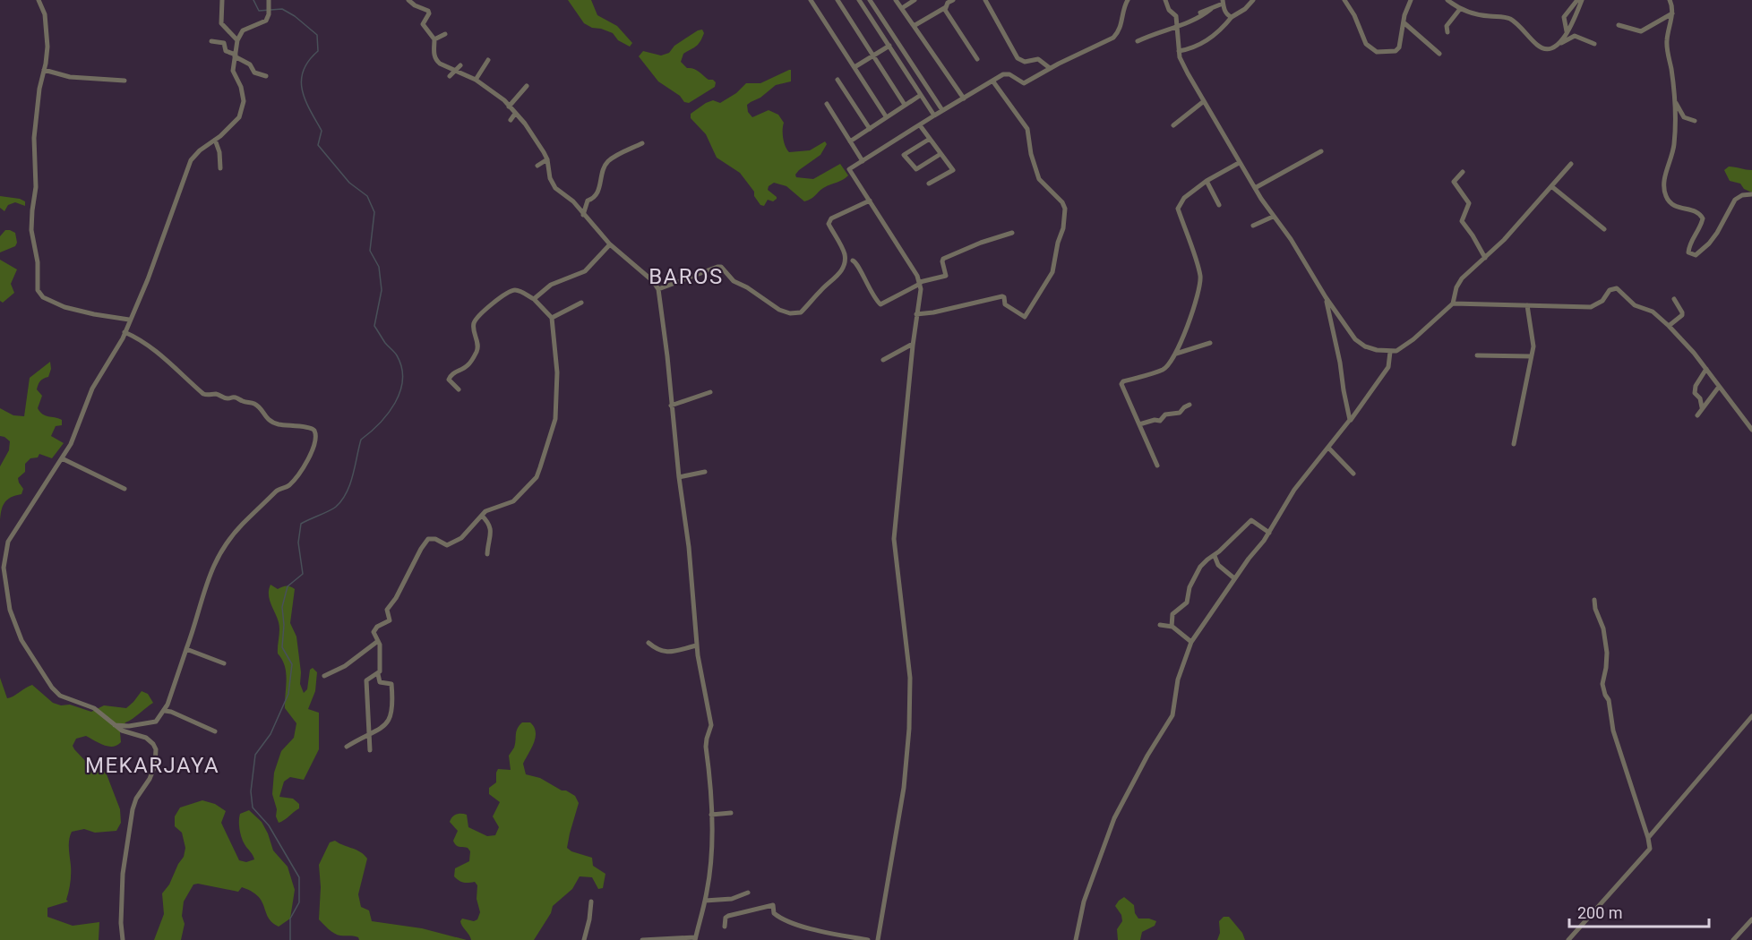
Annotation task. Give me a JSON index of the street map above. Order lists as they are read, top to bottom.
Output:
{
  "districts": ["BAROS", "MEKARJAYA"],
  "scale_bar": "200 m"
}
